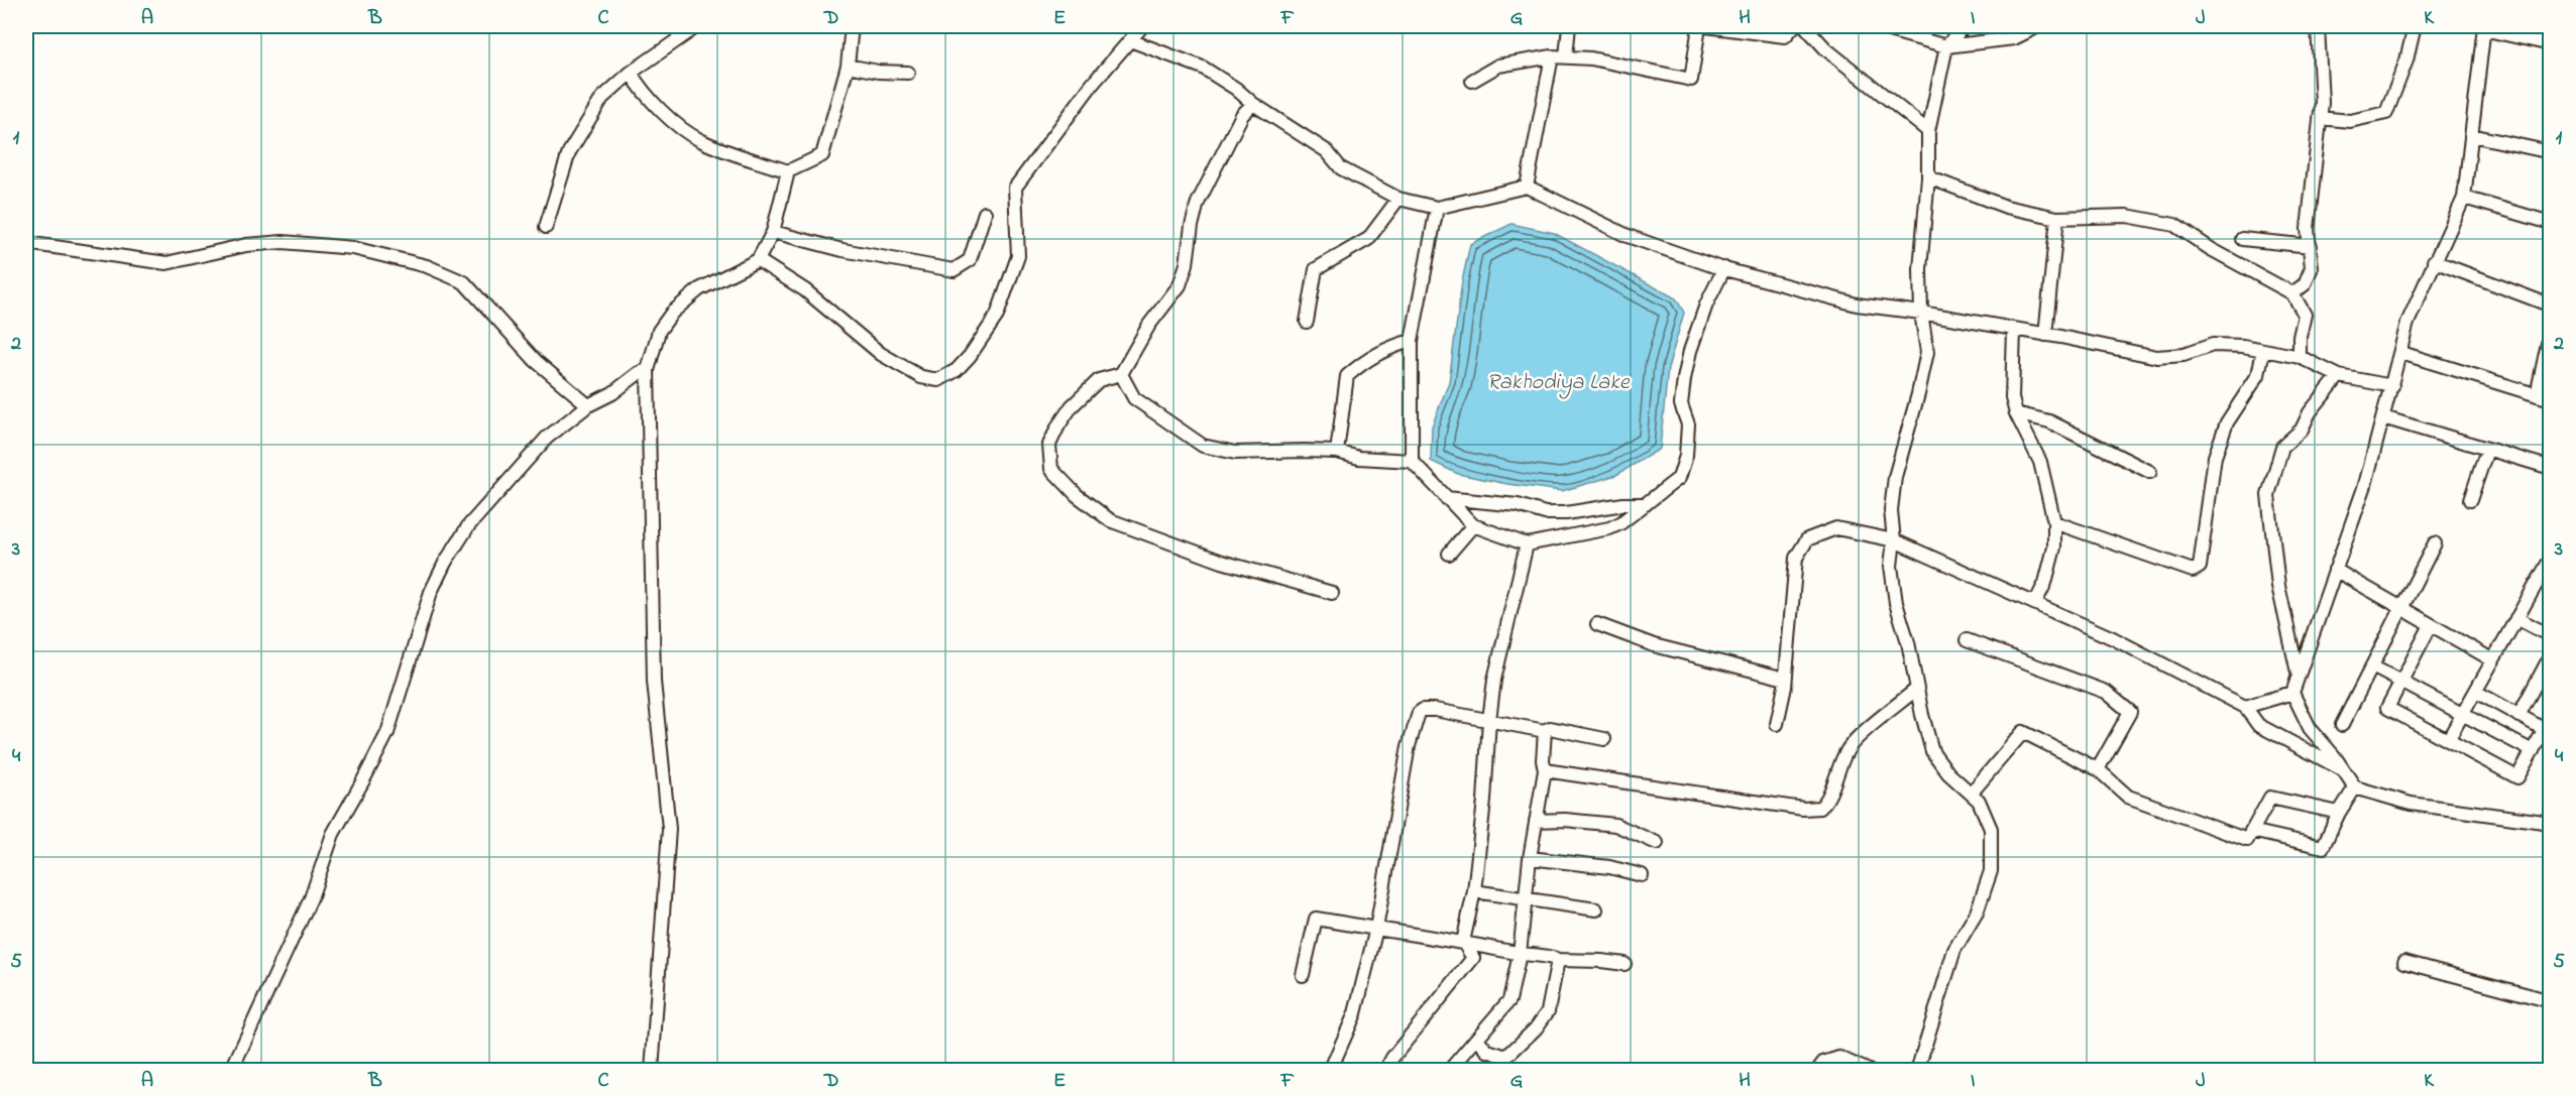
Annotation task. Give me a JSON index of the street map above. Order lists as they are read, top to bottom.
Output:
{
  "water": ["Rakhodiya Lake"],
  "grid": {
    "columns": [
      "A",
      "B",
      "C",
      "D",
      "E",
      "F",
      "G",
      "H",
      "I",
      "J",
      "K"
    ],
    "rows": [
      "1",
      "2",
      "3",
      "4",
      "5"
    ]
  }
}
